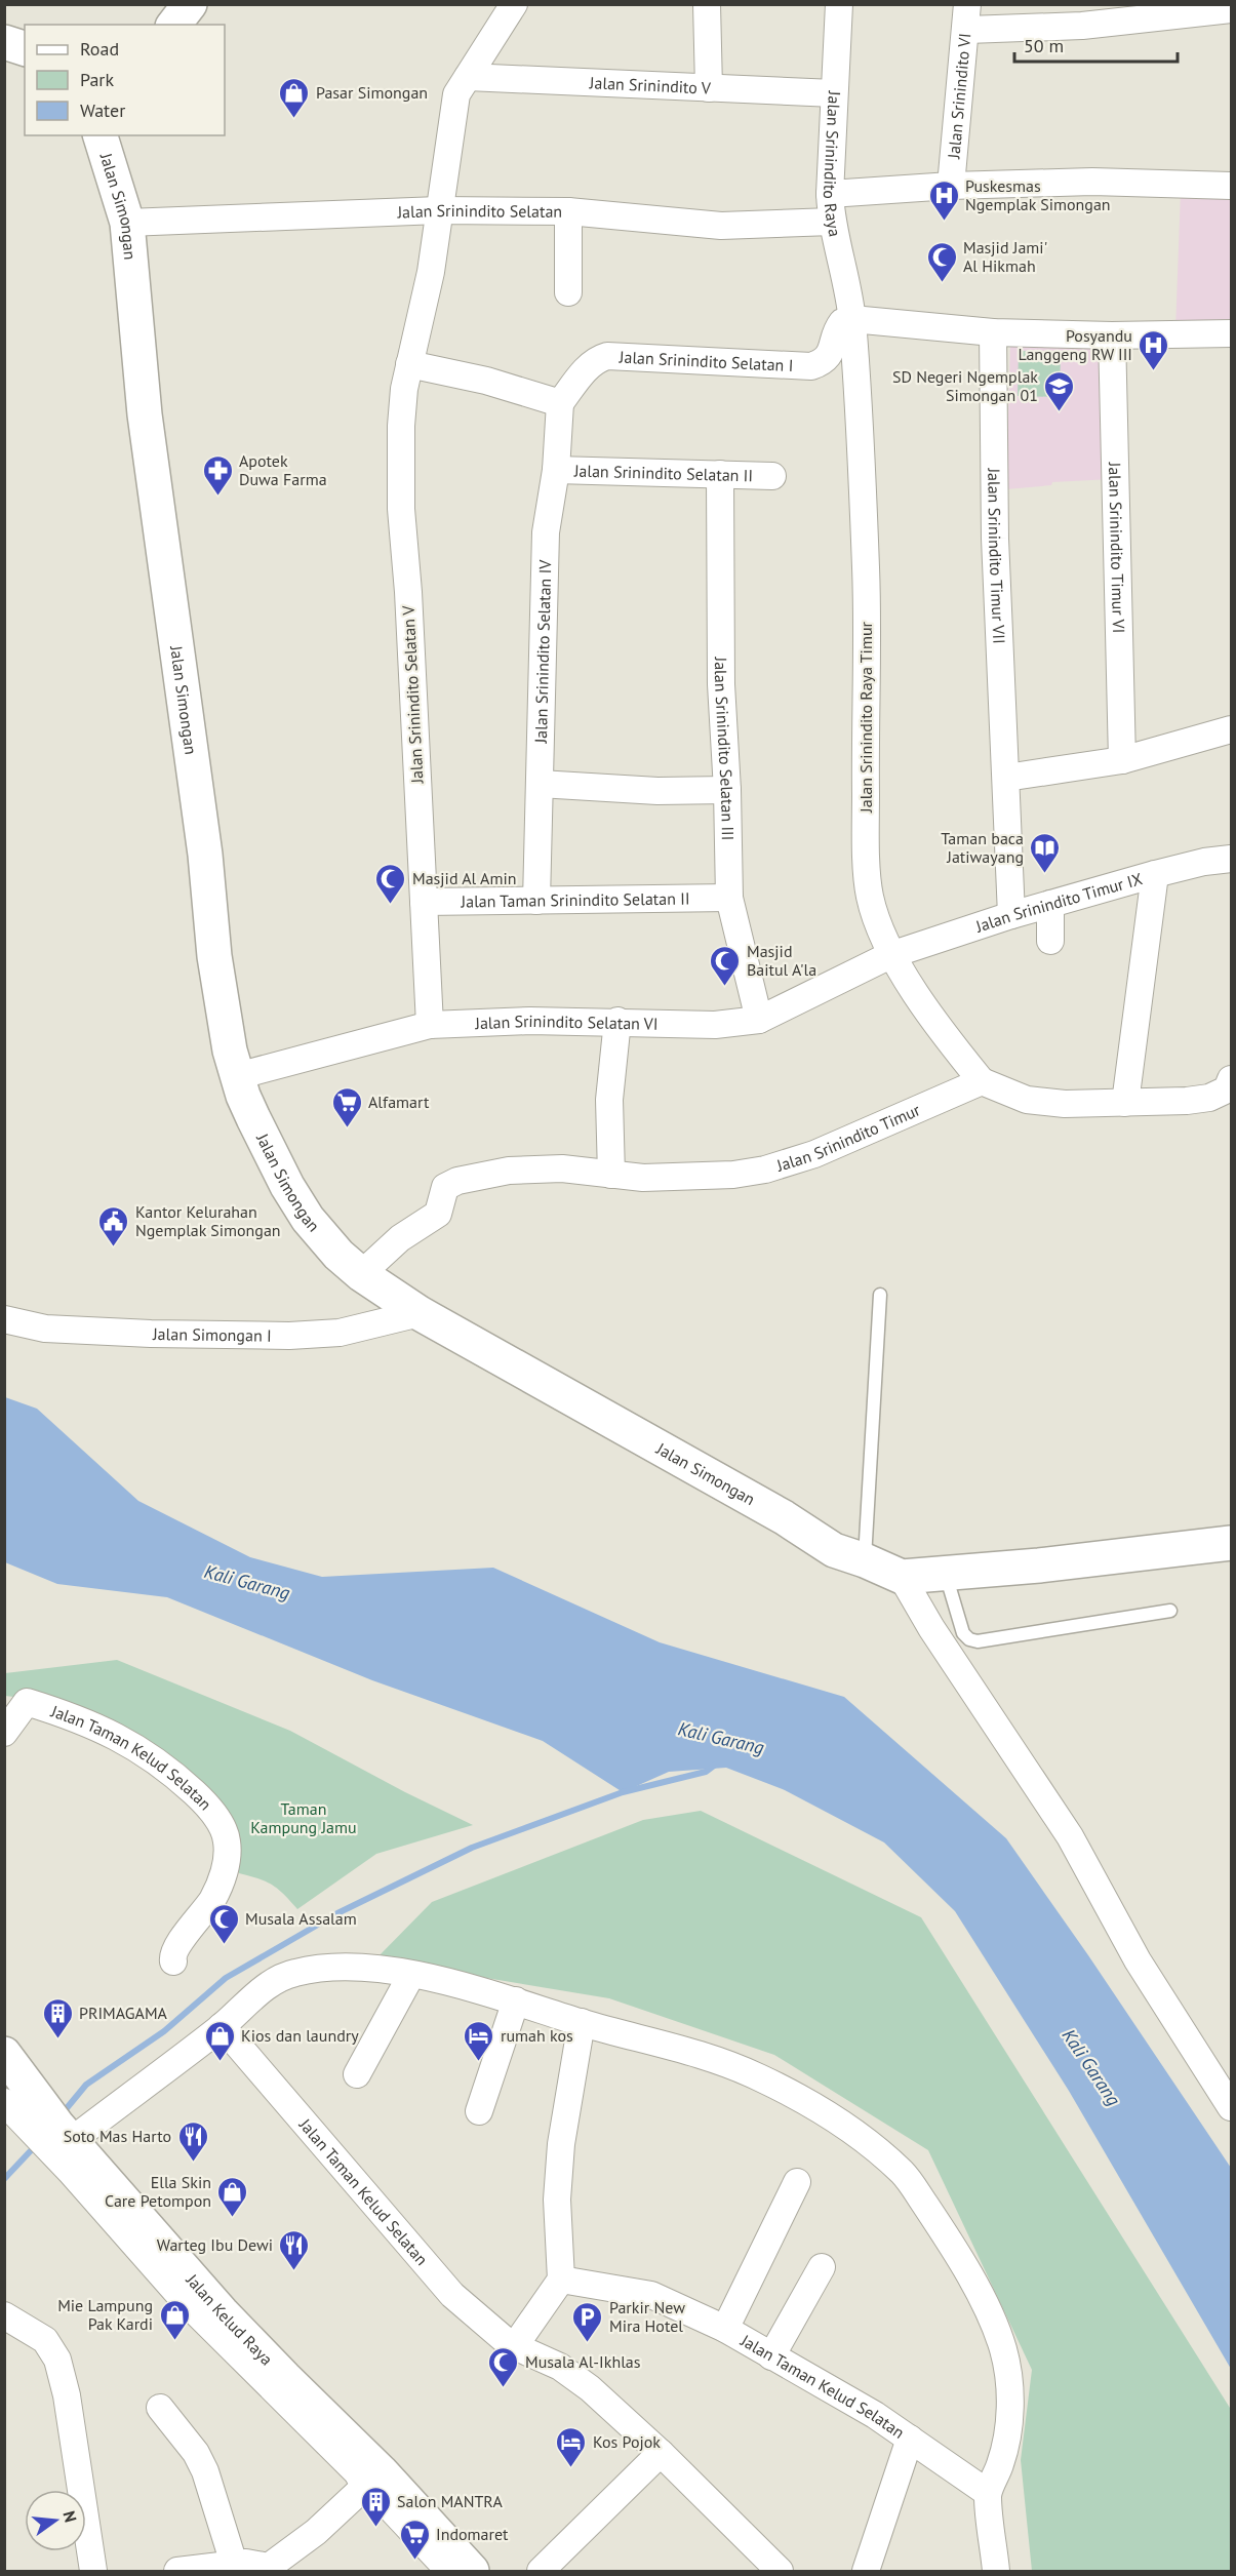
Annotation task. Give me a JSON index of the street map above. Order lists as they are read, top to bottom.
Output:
{
  "streets": {
    "main road": ["Jalan Simongan", "Jalan Kelud Raya"],
    "street": [
      "Jalan Srinindito V",
      "Jalan Srinindito VI",
      "Jalan Srinindito Raya",
      "Jalan Srinindito Selatan",
      "Jalan Srinindito Selatan I",
      "Jalan Srinindito Selatan II",
      "Jalan Srinindito Timur VI",
      "Jalan Srinindito Timur VII",
      "Jalan Srinindito Selatan IV",
      "Jalan Srinindito Selatan V",
      "Jalan Srinindito Raya Timur",
      "Jalan Srinindito Selatan III",
      "Jalan Taman Srinindito Selatan II",
      "Jalan Srinindito Timur IX",
      "Jalan Srinindito Selatan VI",
      "Jalan Srinindito Timur",
      "Jalan Simongan I",
      "Jalan Taman Kelud Selatan"
    ]
  },
  "crossings": [
    ["Jalan Srinindito V", "Jalan Srinindito Raya"],
    ["Jalan Srinindito V", "Jalan Srinindito Selatan V"],
    ["Jalan Srinindito Raya", "Jalan Srinindito Selatan"],
    ["Jalan Srinindito Raya", "Jalan Srinindito Selatan I"],
    ["Jalan Srinindito Raya", "Jalan Srinindito Raya Timur"],
    ["Jalan Simongan", "Jalan Srinindito Selatan"],
    ["Jalan Simongan", "Jalan Srinindito Selatan VI"],
    ["Jalan Simongan", "Jalan Srinindito Timur"],
    ["Jalan Simongan", "Jalan Simongan I"],
    ["Jalan Srinindito Selatan", "Jalan Srinindito Selatan V"],
    ["Jalan Srinindito Selatan I", "Jalan Srinindito Selatan IV"],
    ["Jalan Srinindito Selatan I", "Jalan Srinindito Raya Timur"],
    ["Jalan Srinindito Selatan II", "Jalan Srinindito Selatan IV"],
    ["Jalan Srinindito Selatan II", "Jalan Srinindito Selatan III"],
    ["Jalan Srinindito Timur VII", "Jalan Srinindito Timur IX"],
    ["Jalan Srinindito Selatan IV", "Jalan Taman Srinindito Selatan II"],
    ["Jalan Srinindito Selatan V", "Jalan Taman Srinindito Selatan II"],
    ["Jalan Srinindito Selatan V", "Jalan Srinindito Selatan VI"],
    ["Jalan Srinindito Raya Timur", "Jalan Srinindito Timur IX"],
    ["Jalan Srinindito Raya Timur", "Jalan Srinindito Selatan VI"],
    ["Jalan Srinindito Raya Timur", "Jalan Srinindito Timur"],
    ["Jalan Srinindito Selatan III", "Jalan Taman Srinindito Selatan II"],
    ["Jalan Srinindito Selatan III", "Jalan Srinindito Selatan VI"],
    ["Jalan Srinindito Timur IX", "Jalan Srinindito Selatan VI"]
  ],
  "water": ["Kali Garang"],
  "parks": ["Taman Kampung Jamu"],
  "places": {
    "shop": [
      "Pasar Simongan",
      "Kios dan laundry",
      "Ella Skin Care Petompon",
      "Mie Lampung Pak Kardi"
    ],
    "hospital": ["Puskesmas Ngemplak Simongan", "Posyandu Langgeng RW III"],
    "mosque": [
      "Masjid Jami' Al Hikmah",
      "Masjid Al Amin",
      "Masjid Baitul A'la",
      "Musala Assalam",
      "Musala Al-Ikhlas"
    ],
    "school or university": ["SD Negeri Ngemplak Simongan 01"],
    "pharmacy": ["Apotek Duwa Farma"],
    "library": ["Taman baca Jatiwayang"],
    "supermarket": ["Alfamart", "Indomaret"],
    "public building": ["Kantor Kelurahan Ngemplak Simongan"],
    "building": ["PRIMAGAMA", "Salon MANTRA"],
    "hotel": ["rumah kos", "Kos Pojok"],
    "restaurant": ["Soto Mas Harto", "Warteg Ibu Dewi"],
    "parking": ["Parkir New Mira Hotel"]
  },
  "legend": ["Road", "Park", "Water"],
  "scale_bar": "50 m",
  "north": "right"
}
